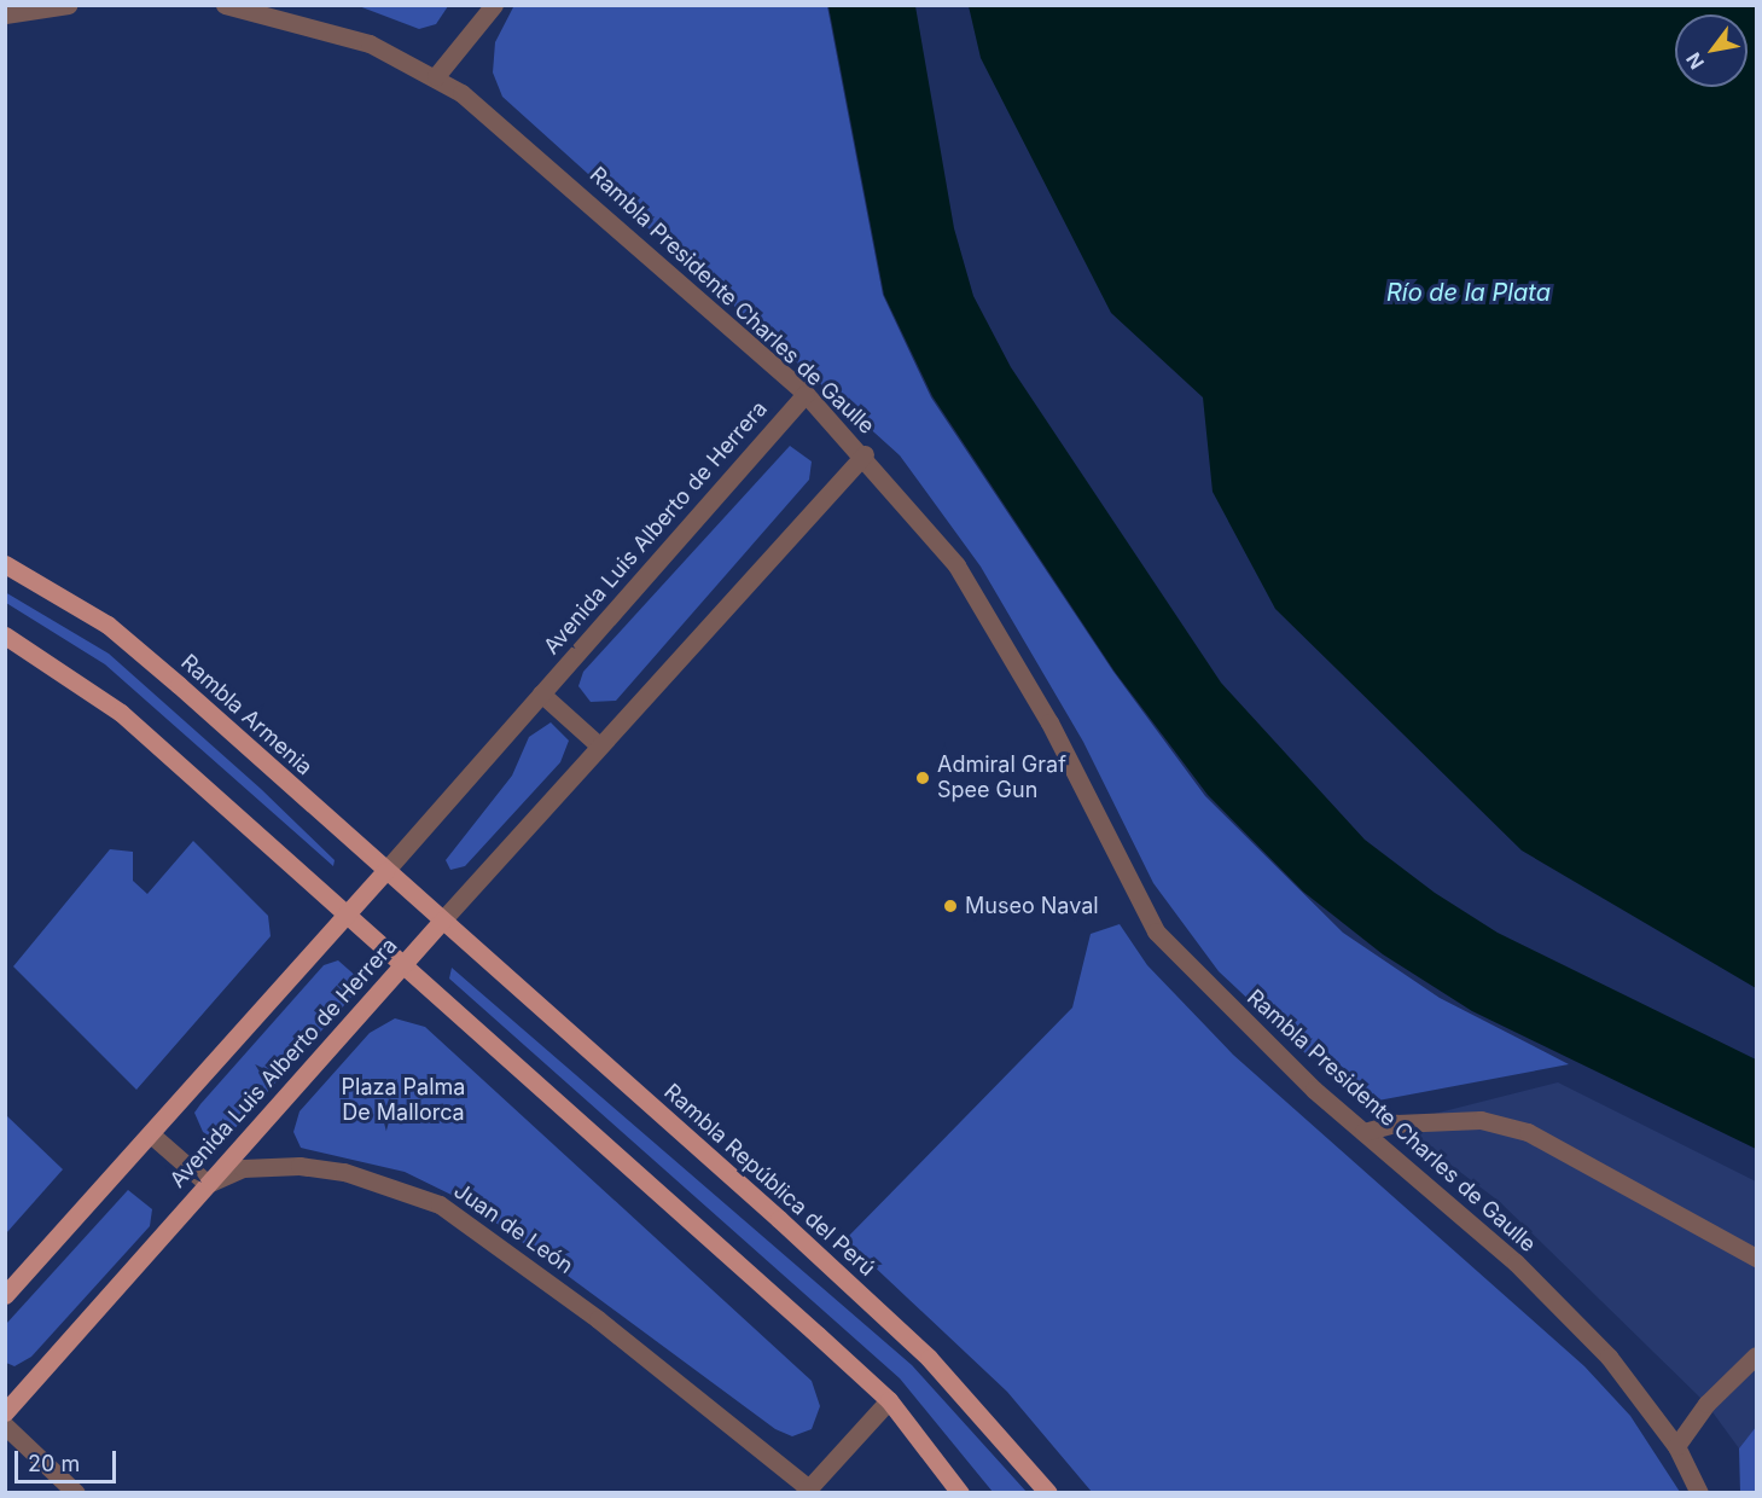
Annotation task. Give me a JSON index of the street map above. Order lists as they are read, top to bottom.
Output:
{
  "streets": {
    "main road": ["Avenida Luis Alberto de Herrera", "Rambla Armenia", "Rambla República del Perú"],
    "street": ["Rambla Presidente Charles de Gaulle", "Juan de León"]
  },
  "crossings": [
    ["Rambla Presidente Charles de Gaulle", "Avenida Luis Alberto de Herrera"],
    ["Avenida Luis Alberto de Herrera", "Rambla Armenia"],
    ["Avenida Luis Alberto de Herrera", "Rambla República del Perú"],
    ["Avenida Luis Alberto de Herrera", "Juan de León"],
    ["Rambla Armenia", "Rambla República del Perú"]
  ],
  "water": ["Río de la Plata"],
  "parks": ["Plaza Palma De Mallorca"],
  "places": ["Admiral Graf Spee Gun", "Museo Naval"],
  "scale_bar": "20 m",
  "north": "bottom left"
}
